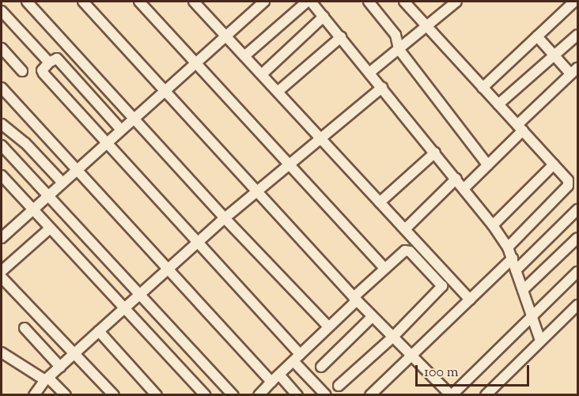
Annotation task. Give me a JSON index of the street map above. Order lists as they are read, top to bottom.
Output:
{
  "scale_bar": "100 m"
}
